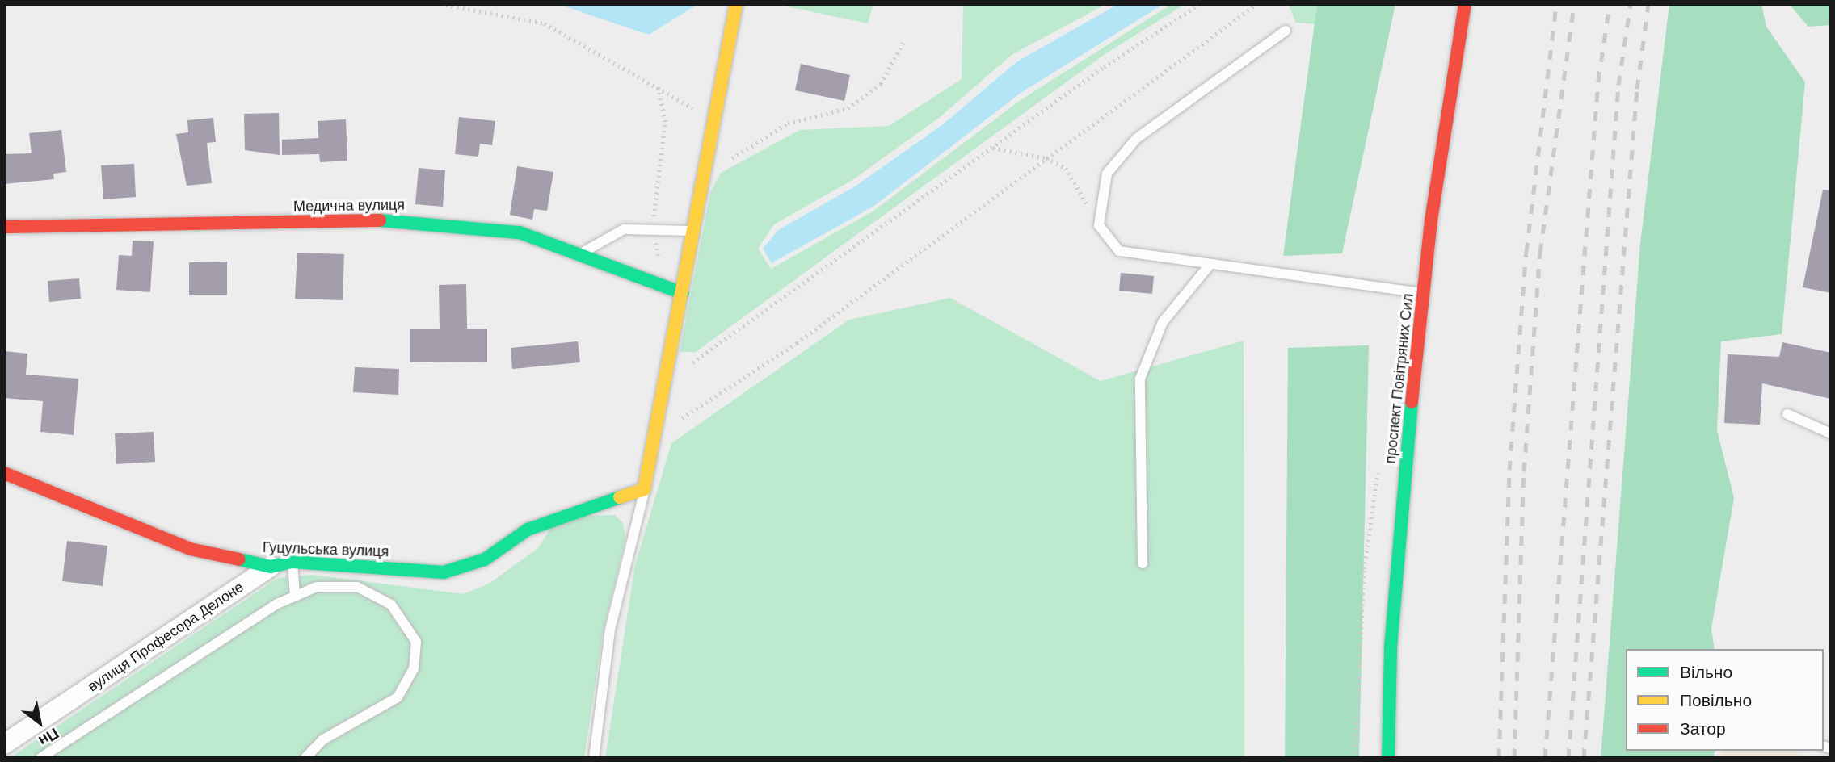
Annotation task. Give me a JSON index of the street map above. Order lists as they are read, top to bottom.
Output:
{
  "streets": {
    "street": [
      "Медична вулиця",
      "проспект Повітряних Сил",
      "Гуцульська вулиця",
      "вулиця Професора Делоне"
    ]
  },
  "crossings": [
    ["Гуцульська вулиця", "вулиця Професора Делоне"]
  ],
  "legend": ["Вільно", "Повільно", "Затор"],
  "north": "bottom right"
}
